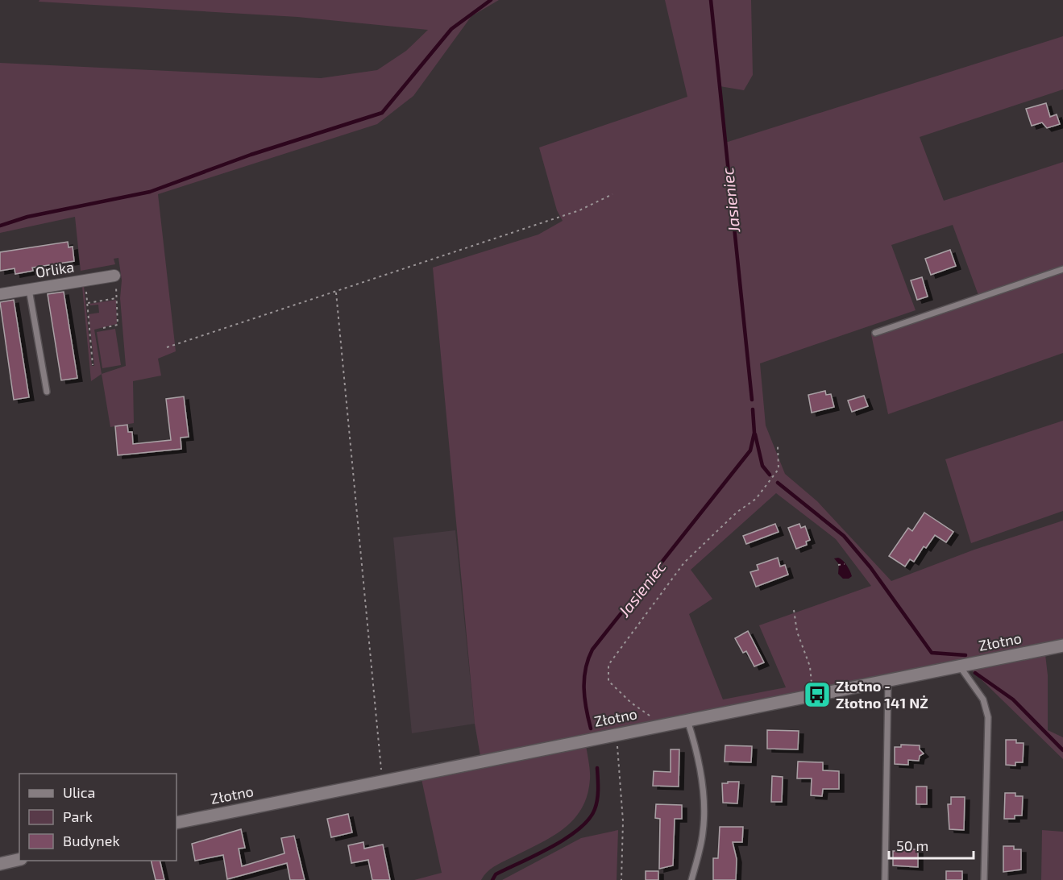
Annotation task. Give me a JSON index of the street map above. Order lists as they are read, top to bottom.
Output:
{
  "streets": {
    "street": ["Orlika", "Złotno"]
  },
  "water": ["Jasieniec"],
  "places": {
    "bus stop": ["Złotno - Złotno 141 NŻ"]
  },
  "legend": ["Ulica", "Park", "Budynek"],
  "scale_bar": "50 m"
}
